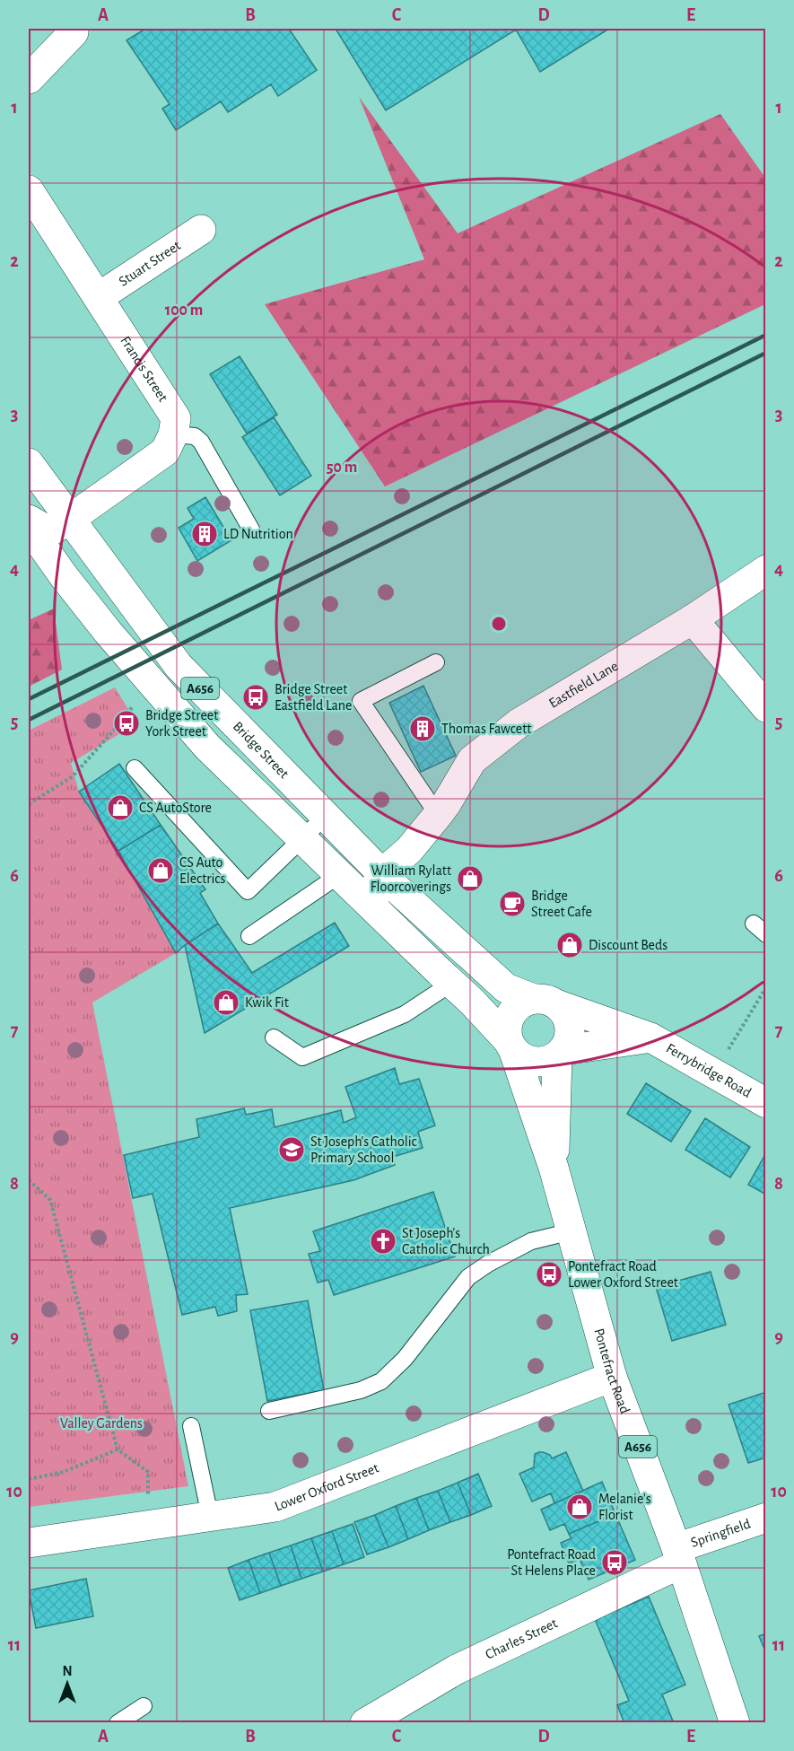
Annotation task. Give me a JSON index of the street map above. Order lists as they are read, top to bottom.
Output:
{
  "streets": {
    "street": [
      "Stuart Street",
      "Francis Street",
      "Eastfield Lane",
      "A656",
      "Bridge Street",
      "Ferrybridge Road",
      "Pontefract Road",
      "Lower Oxford Street",
      "Springfield",
      "Charles Street"
    ]
  },
  "crossings": [
    ["Stuart Street", "Francis Street"],
    ["Eastfield Lane", "Bridge Street"],
    ["A656", "Bridge Street"],
    ["A656", "Ferrybridge Road"],
    ["A656", "Pontefract Road"],
    ["Bridge Street", "Ferrybridge Road"],
    ["Bridge Street", "Pontefract Road"],
    ["Ferrybridge Road", "Pontefract Road"],
    ["Pontefract Road", "Lower Oxford Street"],
    ["Pontefract Road", "Springfield"],
    ["Pontefract Road", "Charles Street"],
    ["Springfield", "Charles Street"]
  ],
  "parks": ["Valley Gardens"],
  "places": {
    "building": ["LD Nutrition", "Thomas Fawcett"],
    "bus stop": [
      "Bridge Street Eastfield Lane",
      "Bridge Street York Street",
      "Pontefract Road Lower Oxford Street",
      "Pontefract Road St Helens Place"
    ],
    "shop": [
      "CS AutoStore",
      "CS Auto Electrics",
      "William Rylatt Floorcoverings",
      "Discount Beds",
      "Kwik Fit",
      "Melanie's Florist"
    ],
    "cafe": ["Bridge Street Cafe"],
    "school or university": ["St Joseph's Catholic Primary School"],
    "church": ["St Joseph's Catholic Church"]
  },
  "north": "top",
  "grid": {
    "columns": [
      "A",
      "B",
      "C",
      "D",
      "E"
    ],
    "rows": [
      "1",
      "2",
      "3",
      "4",
      "5",
      "6",
      "7",
      "8",
      "9",
      "10",
      "11"
    ]
  },
  "rings": ["100 m", "50 m"]
}
